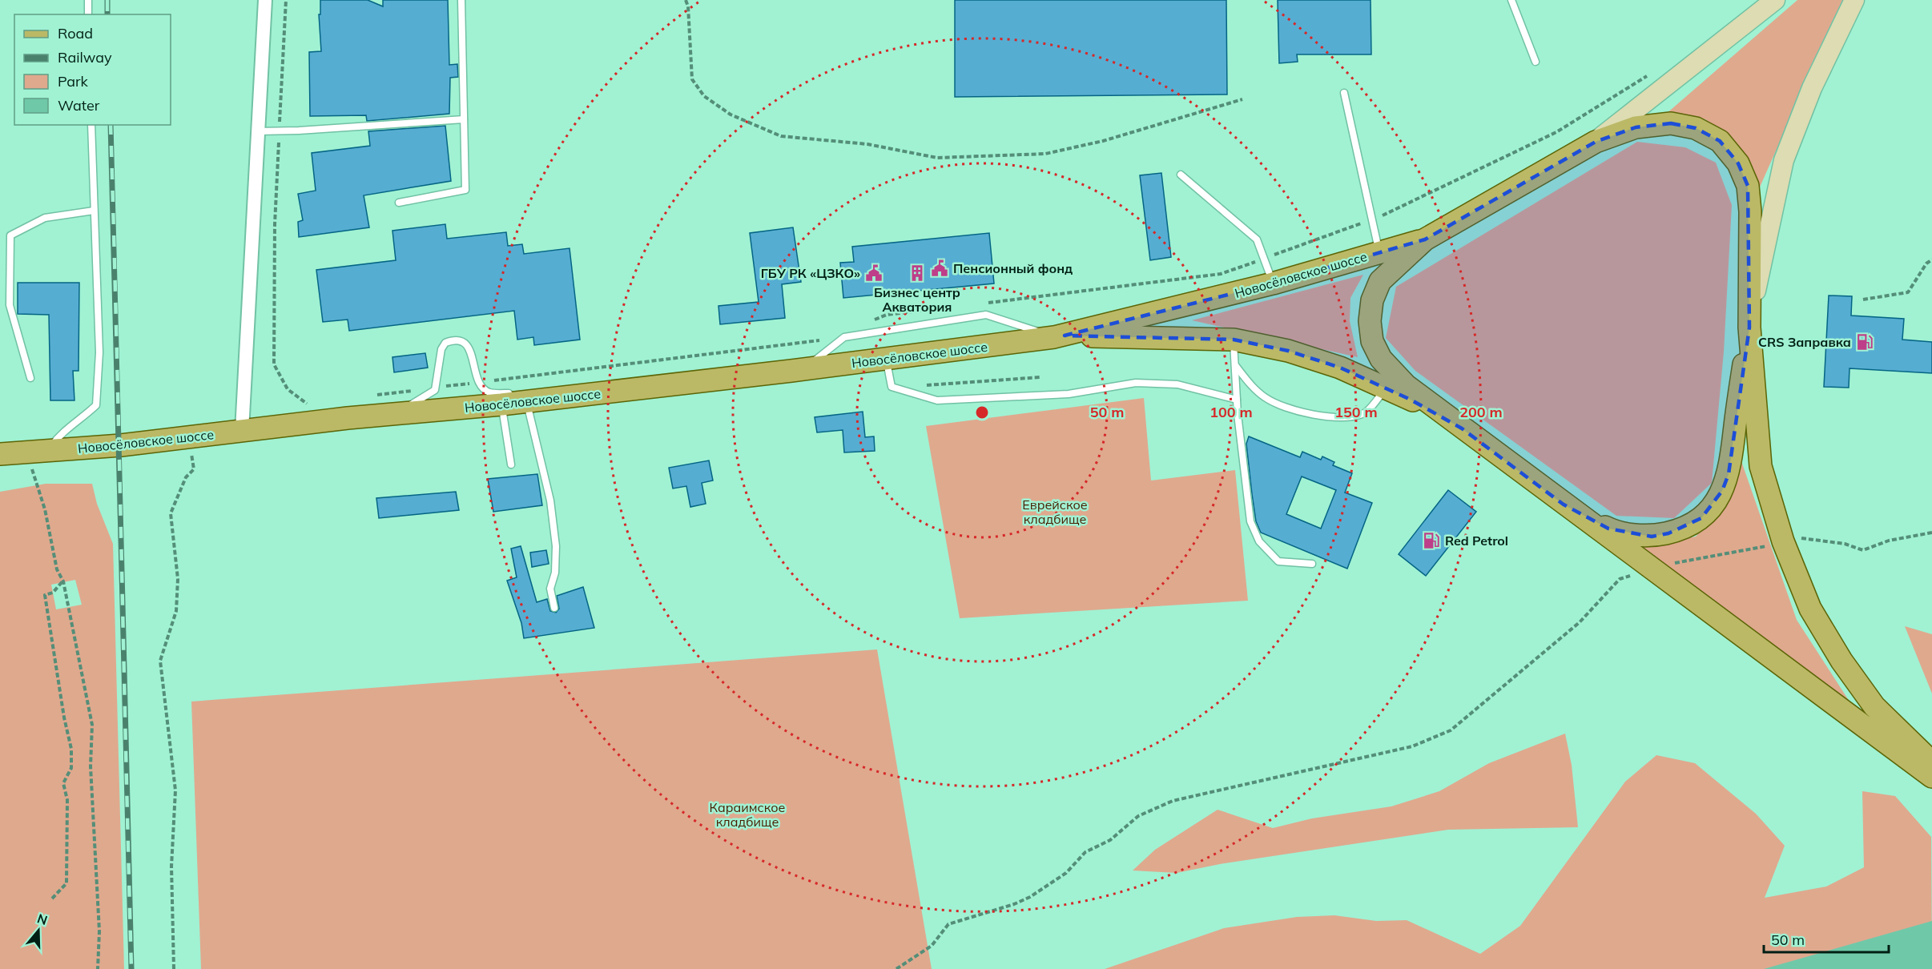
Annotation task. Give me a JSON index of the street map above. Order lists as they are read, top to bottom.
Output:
{
  "streets": {
    "main road": ["Новосёловское шоссе"]
  },
  "parks": ["Еврейское кладбище", "Караимское кладбище"],
  "places": {
    "public building": ["Пенсионный фонд", "ГБУ РК «ЦЗКО»"],
    "building": ["Бизнес центр Акватория"],
    "fuel station": ["CRS Заправка", "Red Petrol"]
  },
  "legend": [
    "Road",
    "Railway",
    "Park",
    "Water"
  ],
  "scale_bar": "50 m",
  "north": "top",
  "rings": [
    "50 m",
    "100 m",
    "150 m",
    "200 m"
  ]
}
